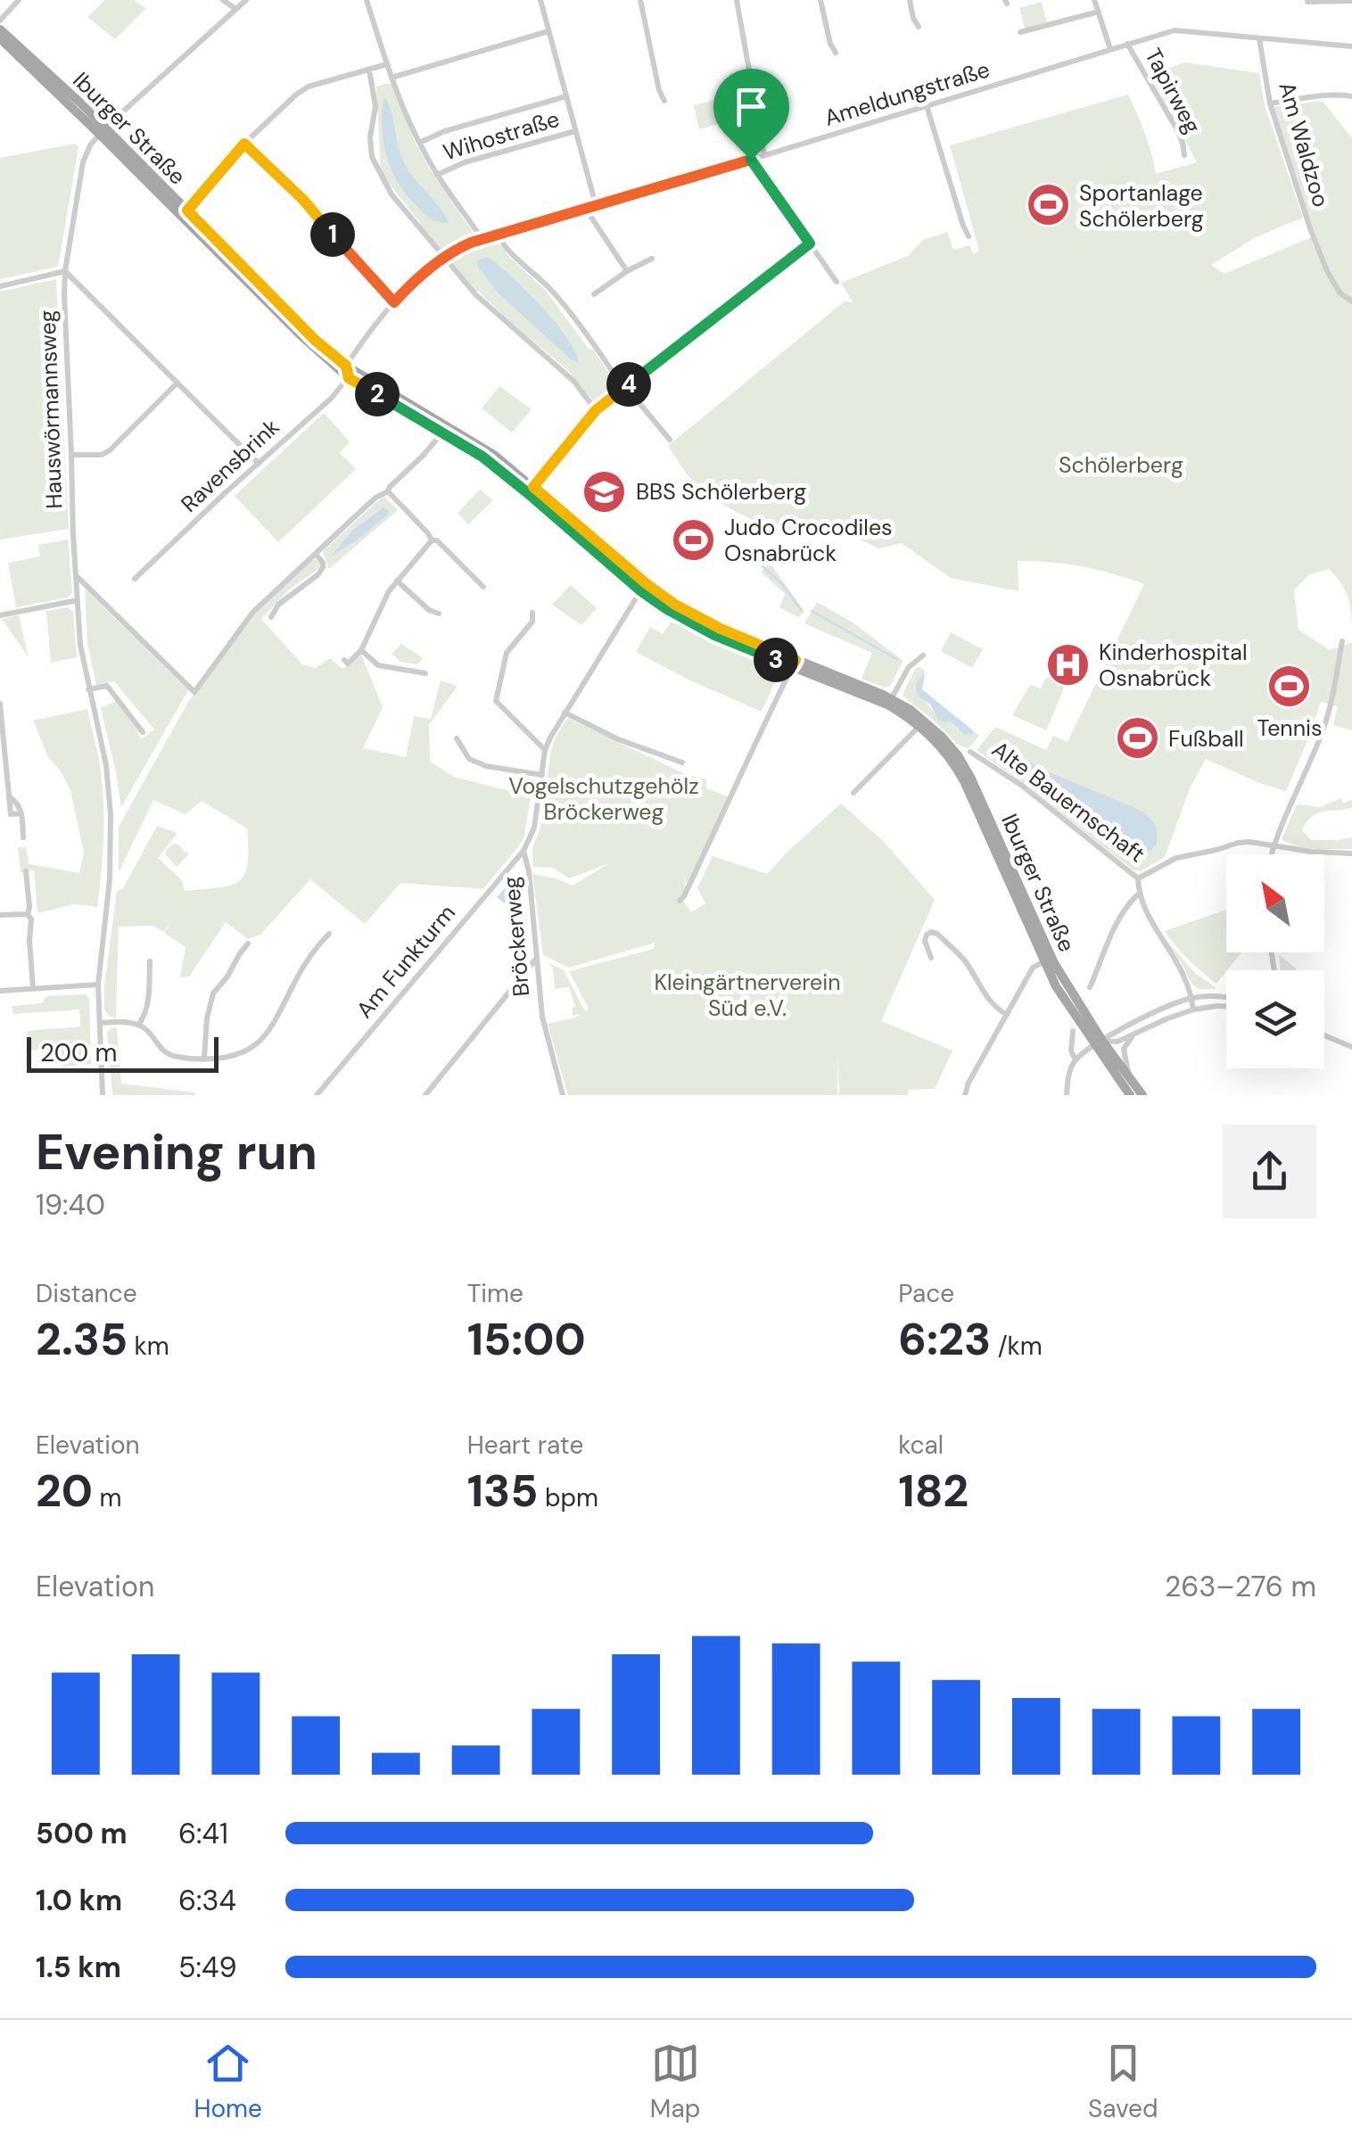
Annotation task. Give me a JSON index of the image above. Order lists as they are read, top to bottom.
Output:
{
  "streets": {
    "main road": ["Iburger Straße"],
    "street": [
      "Tapirweg",
      "Ameldungstraße",
      "Wihostraße",
      "Am Waldzoo",
      "Hauswörmannsweg",
      "Ravensbrink",
      "Alte Bauernschaft",
      "Bröckerweg",
      "Am Funkturm"
    ]
  },
  "crossings": [
    ["Tapirweg", "Ameldungstraße"],
    ["Ameldungstraße", "Iburger Straße"],
    ["Ameldungstraße", "Am Waldzoo"],
    ["Iburger Straße", "Hauswörmannsweg"],
    ["Iburger Straße", "Ravensbrink"],
    ["Iburger Straße", "Bröckerweg"],
    ["Bröckerweg", "Am Funkturm"]
  ],
  "parks": ["Schölerberg", "Vogelschutzgehölz Bröckerweg", "Kleingärtnerverein Süd e.V."],
  "places": {
    "sports": [
      "Sportanlage Schölerberg",
      "Judo Crocodiles Osnabrück",
      "Tennis",
      "Fußball"
    ],
    "school or university": ["BBS Schölerberg"],
    "hospital": ["Kinderhospital Osnabrück"]
  },
  "scale_bar": "200 m",
  "north": "top left",
  "page": {
    "pins": [
      "1",
      "4",
      "2",
      "3"
    ],
    "scale": "200 m",
    "heading": ["Evening run", "19:40"],
    "stats": [
      ["Distance", "2.35 km"],
      ["Time", "15:00"],
      ["Pace", "6:23 /km"],
      ["Elevation", "20 m"],
      ["Heart rate", "135 bpm"],
      ["kcal", "182"]
    ],
    "chart": ["Elevation", "263–276 m"],
    "list": [
      {
        "name": "500 m",
        "note": "6:41"
      },
      {
        "name": "1.0 km",
        "note": "6:34"
      },
      {
        "name": "1.5 km",
        "note": "5:49"
      }
    ],
    "tabs": ["Home", "Map", "Saved"]
  }
}
